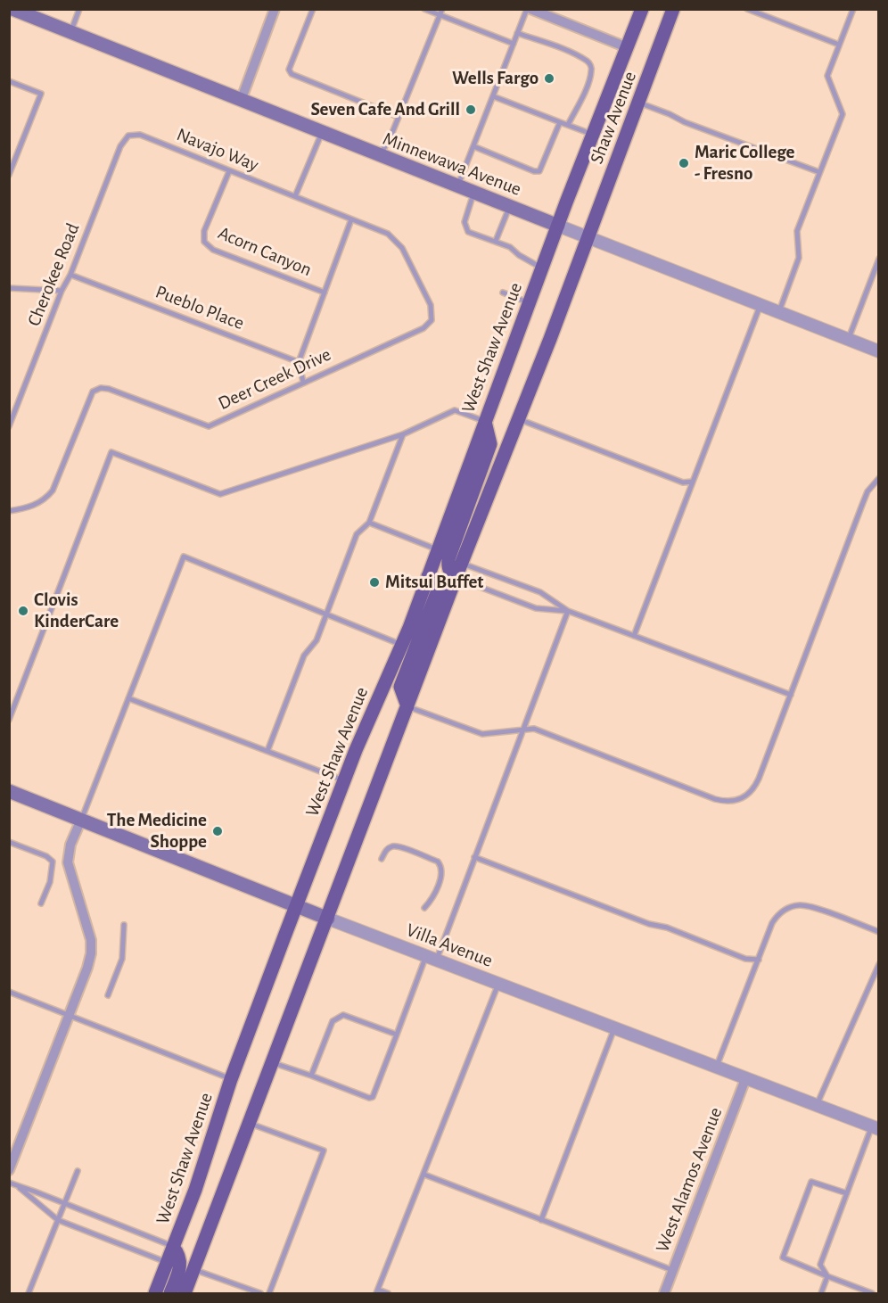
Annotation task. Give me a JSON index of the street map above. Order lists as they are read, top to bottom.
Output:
{
  "streets": {
    "main road": [
      "Shaw Avenue",
      "Minnewawa Avenue",
      "West Shaw Avenue",
      "Villa Avenue"
    ],
    "street": ["West Alamos Avenue"],
    "lane": [
      "Navajo Way",
      "Acorn Canyon",
      "Cherokee Road",
      "Pueblo Place",
      "Deer Creek Drive"
    ]
  },
  "crossings": [
    ["Shaw Avenue", "Minnewawa Avenue"],
    ["Shaw Avenue", "West Shaw Avenue"],
    ["Navajo Way", "Acorn Canyon"],
    ["Navajo Way", "Cherokee Road"],
    ["Navajo Way", "Deer Creek Drive"],
    ["Minnewawa Avenue", "West Shaw Avenue"],
    ["Cherokee Road", "Pueblo Place"],
    ["West Shaw Avenue", "Villa Avenue"],
    ["Villa Avenue", "West Alamos Avenue"]
  ],
  "places": [
    "Wells Fargo",
    "Seven Cafe And Grill",
    "Maric College - Fresno",
    "Mitsui Buffet",
    "Clovis KinderCare",
    "The Medicine Shoppe"
  ]
}
